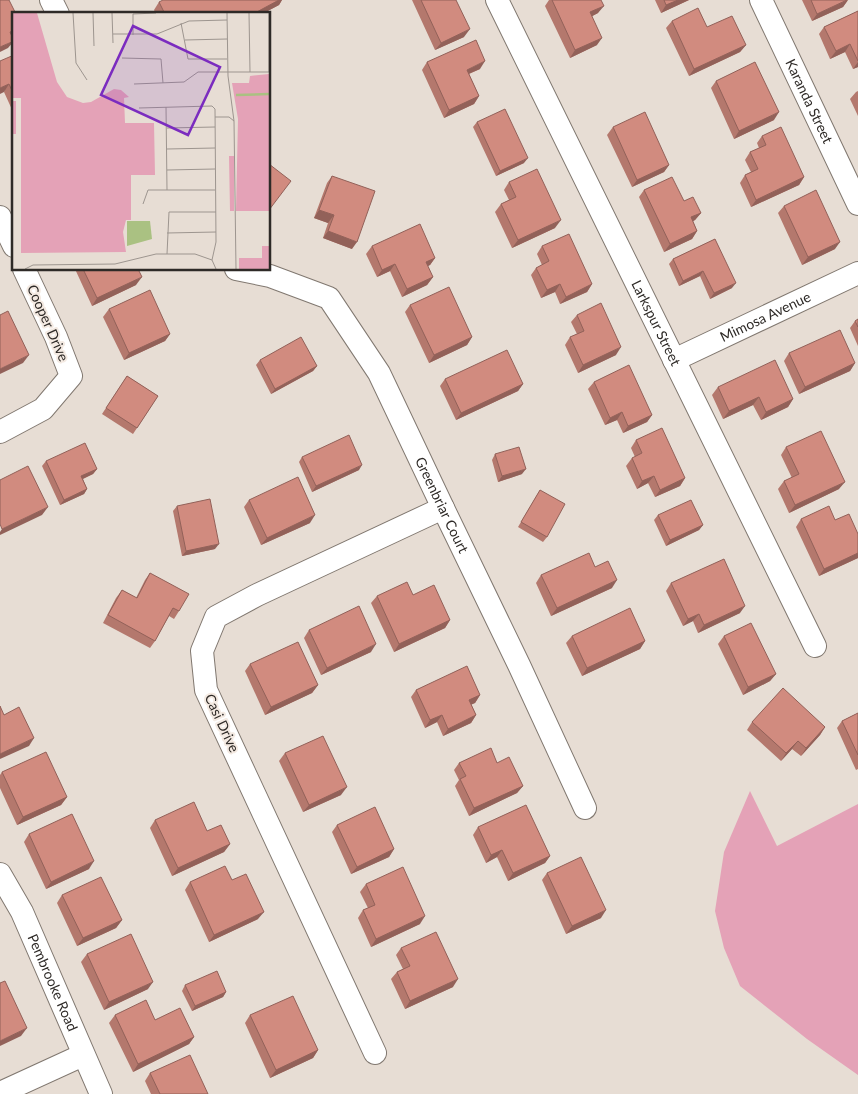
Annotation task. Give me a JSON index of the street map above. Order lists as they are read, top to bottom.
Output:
{
  "streets": {
    "street": [
      "Karanda Street",
      "Mimosa Avenue",
      "Cooper Drive",
      "Larkspur Street",
      "Greenbriar Court",
      "Casi Drive",
      "Pembrooke Road"
    ]
  },
  "crossings": [
    ["Mimosa Avenue", "Larkspur Street"],
    ["Greenbriar Court", "Casi Drive"]
  ]
}
